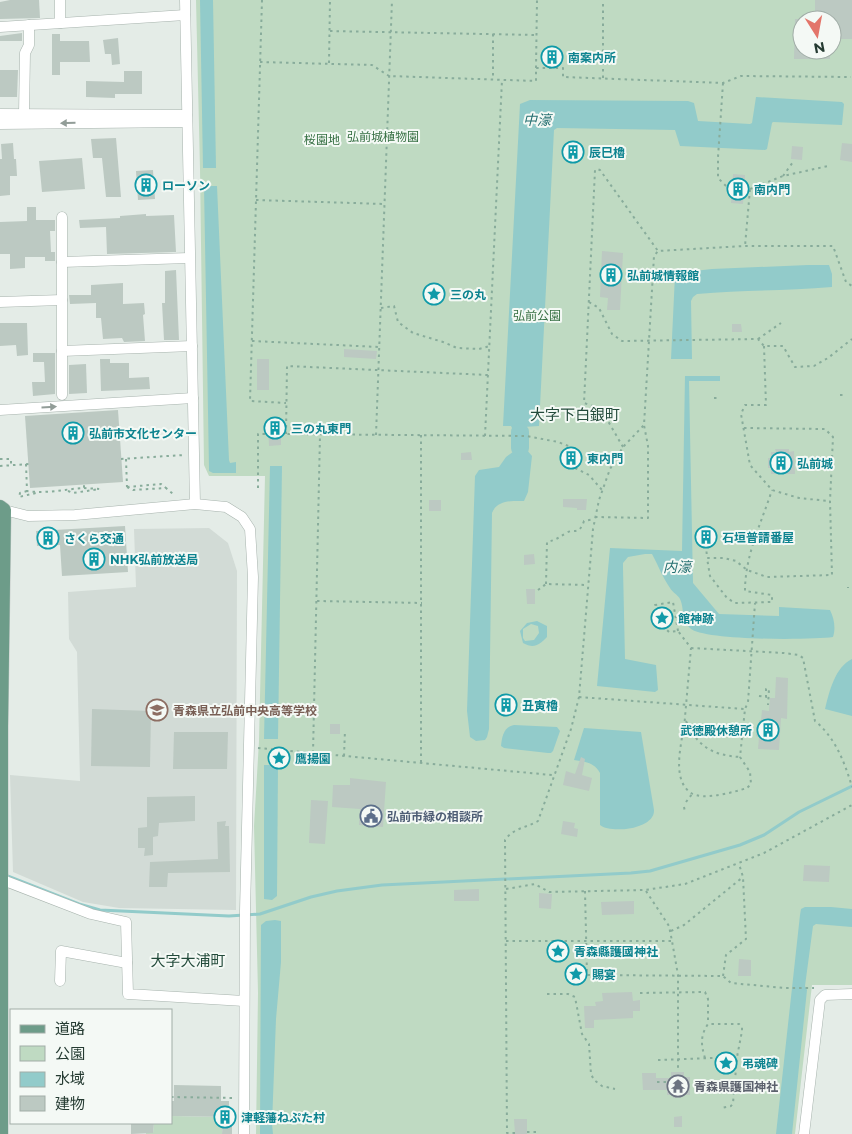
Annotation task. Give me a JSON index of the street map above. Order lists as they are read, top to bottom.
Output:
{
  "districts": ["大字下白銀町", "大字大浦町"],
  "water": ["中濠", "内濠"],
  "parks": ["弘前城植物園", "桜園地", "弘前公園"],
  "places": {
    "building": [
      "南案内所",
      "辰巳櫓",
      "ローソン",
      "南内門",
      "弘前城情報館",
      "三の丸東門",
      "弘前市文化センター",
      "東内門",
      "弘前城",
      "石垣普請番屋",
      "さくら交通",
      "NHK弘前放送局",
      "丑寅櫓",
      "武徳殿休憩所",
      "津軽藩ねぷた村"
    ],
    "place": [
      "三の丸",
      "館神跡",
      "鷹揚園",
      "青森縣護國神社",
      "賜宴",
      "弔魂碑"
    ],
    "school or university": ["青森県立弘前中央高等学校"],
    "public building": ["弘前市緑の相談所"],
    "temple": ["青森県護国神社"]
  },
  "legend": [
    "道路",
    "公園",
    "水域",
    "建物"
  ],
  "north": "bottom"
}
